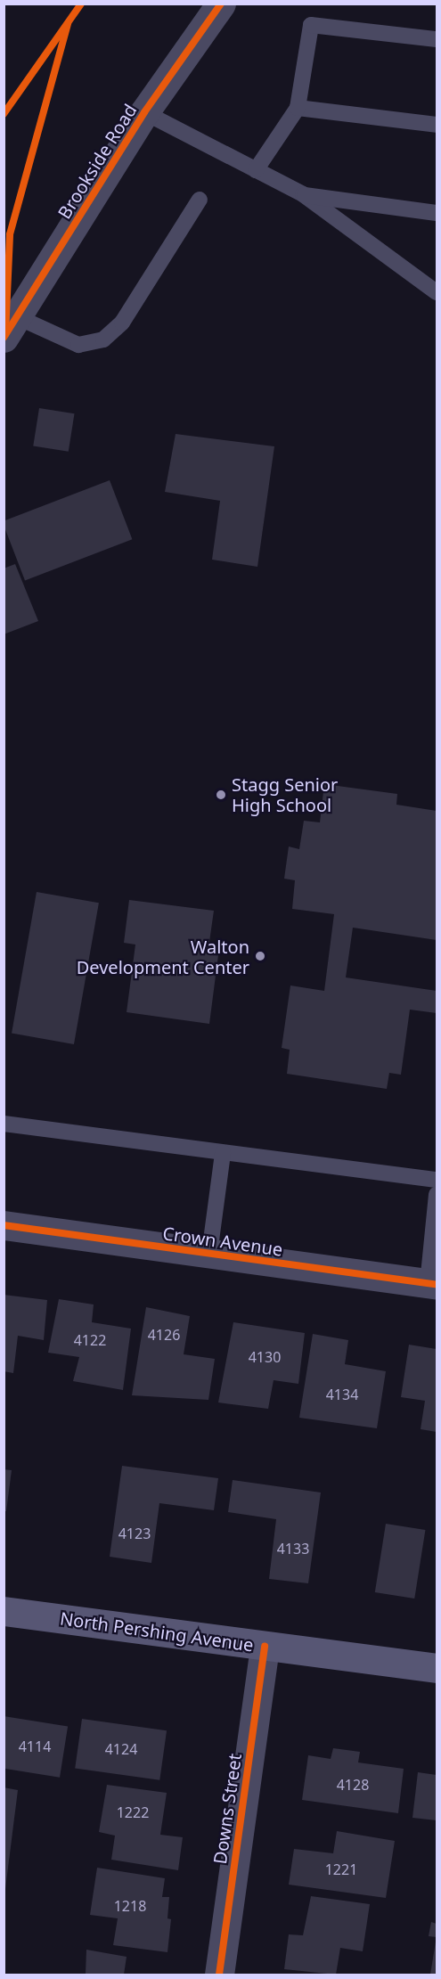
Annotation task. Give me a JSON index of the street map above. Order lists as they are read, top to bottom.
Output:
{
  "streets": {
    "main road": ["North Pershing Avenue"],
    "street": ["Brookside Road", "Crown Avenue", "Downs Street"]
  },
  "crossings": [
    ["North Pershing Avenue", "Downs Street"]
  ],
  "places": ["Stagg Senior High School", "Walton Development Center"],
  "house_numbers": [
    "4126",
    "4122",
    "4130",
    "4134",
    "4123",
    "4133",
    "4114",
    "4124",
    "4128",
    "1222",
    "1221",
    "1218"
  ]
}
